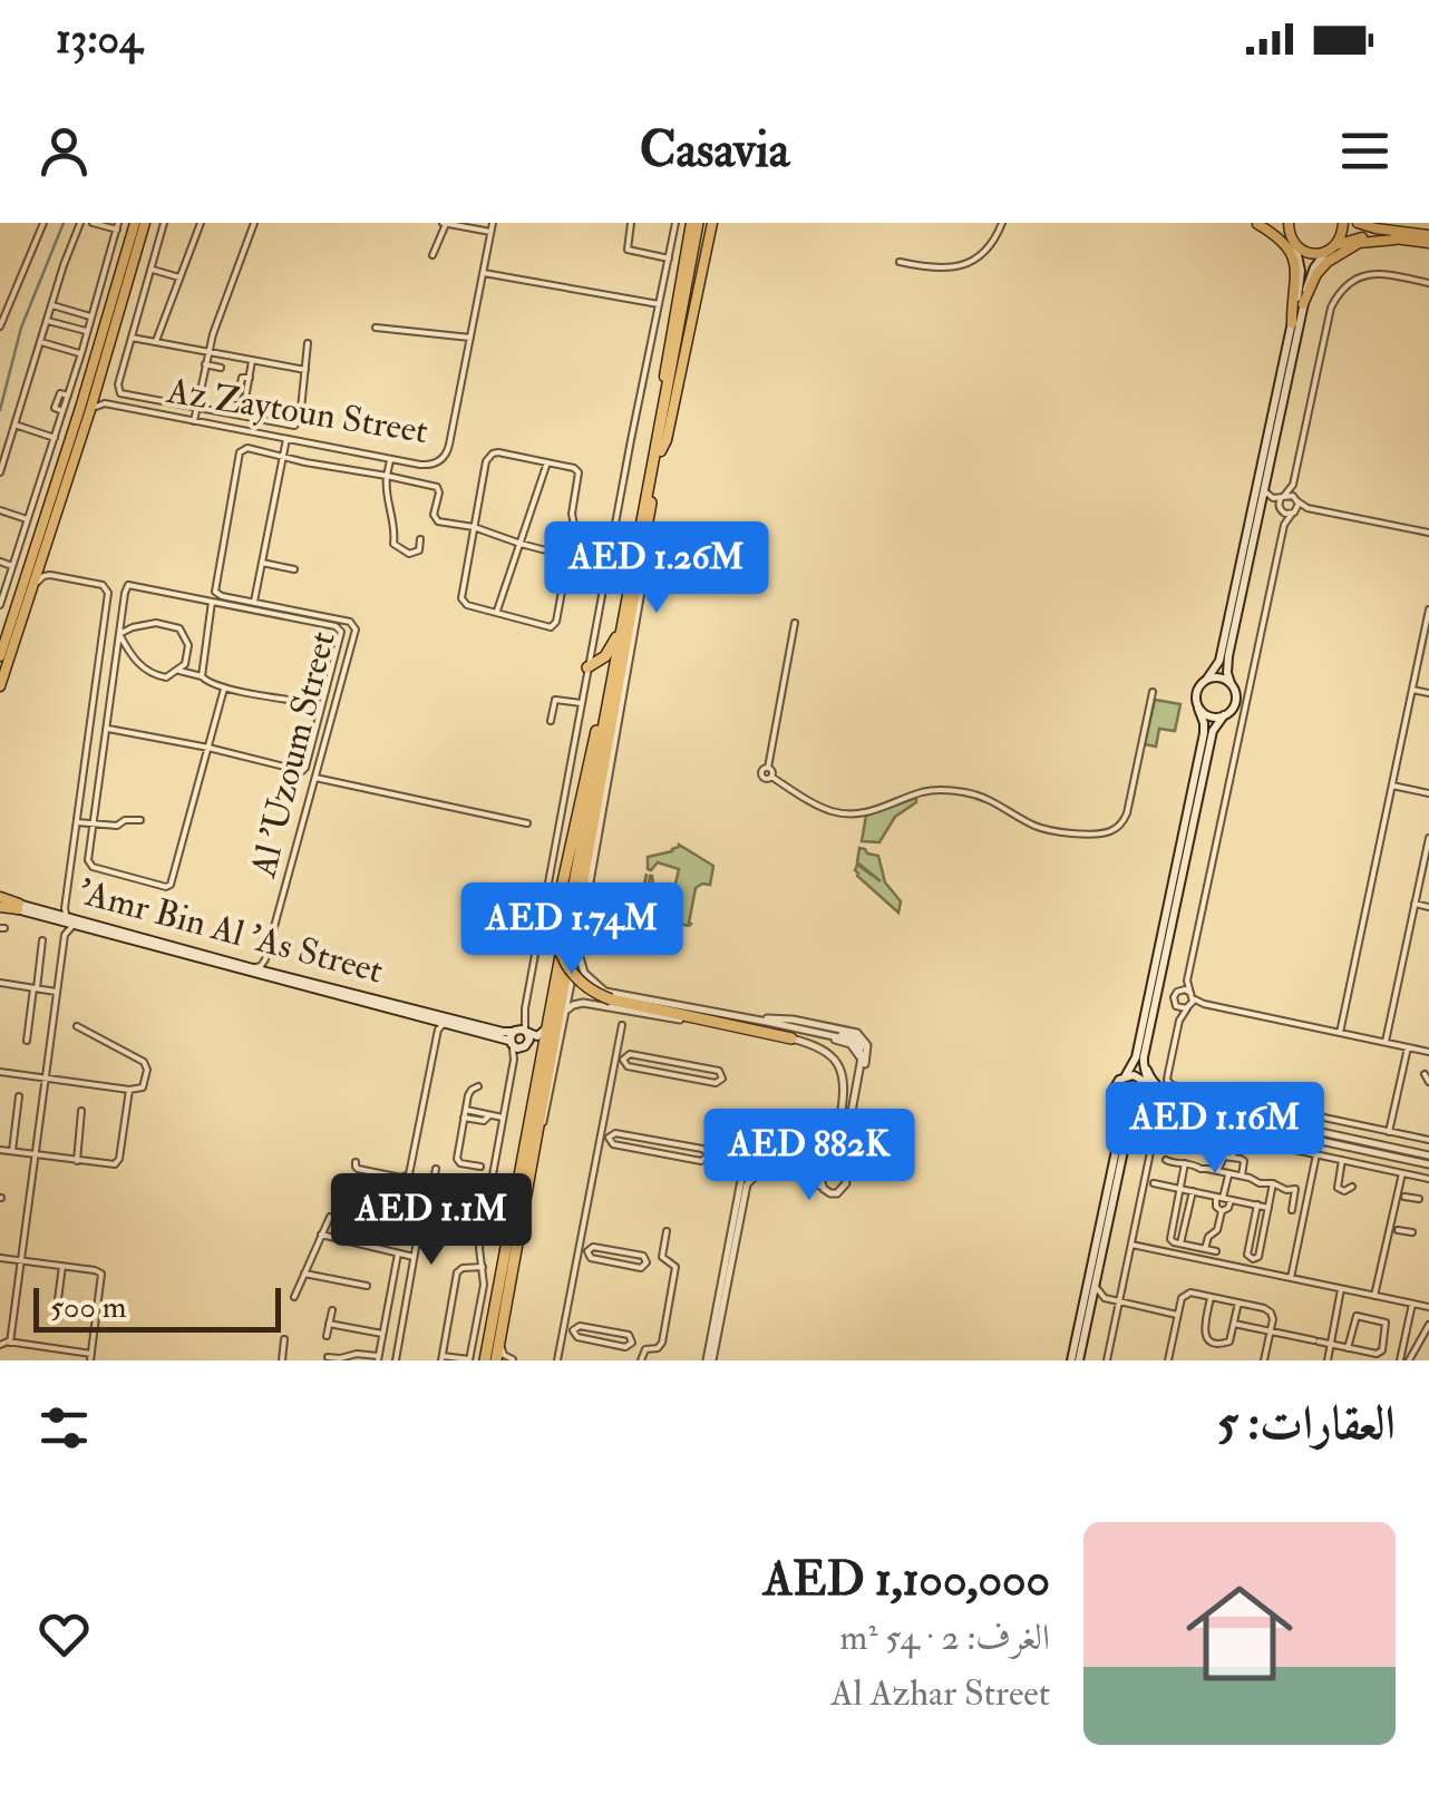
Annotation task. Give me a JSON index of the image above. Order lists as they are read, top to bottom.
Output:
{
  "streets": {
    "main road": ["'Amr Bin Al 'As Street"],
    "street": ["Az Zaytoun Street", "Al 'Uzoum Street"]
  },
  "scale_bar": "500 m",
  "page": {
    "status": "13:04",
    "header": "Casavia",
    "price": [
      "AED 1.26M",
      "AED 1.74M",
      "AED 1.16M",
      "AED 882K",
      "AED 1.1M"
    ],
    "scale": "500 m",
    "heading": "العقارات: 5",
    "list": [
      {
        "name": "AED 1,100,000",
        "note": "الغرف: 2 · 54 m² · Al Azhar Street"
      }
    ]
  }
}
